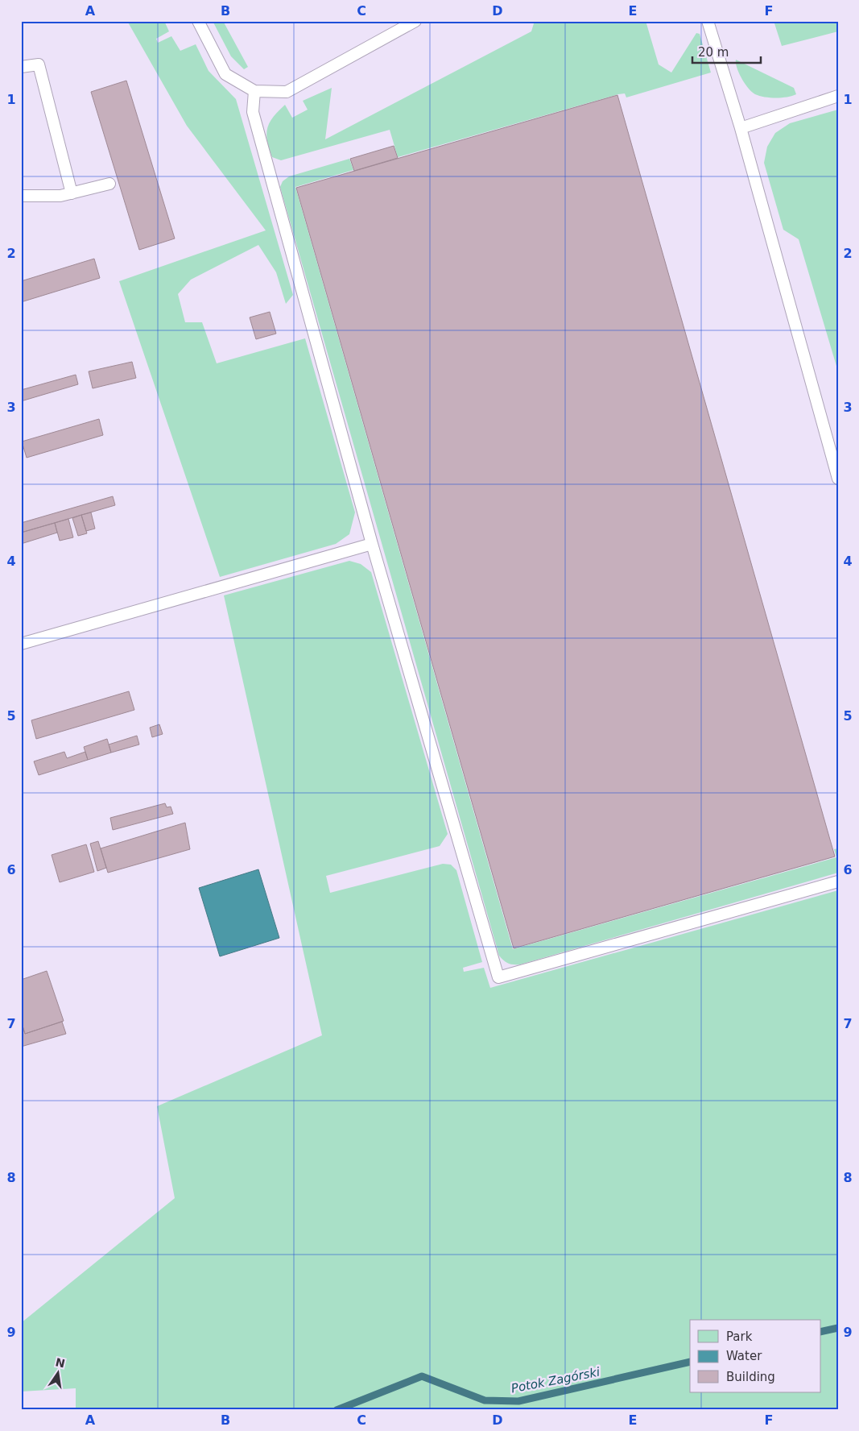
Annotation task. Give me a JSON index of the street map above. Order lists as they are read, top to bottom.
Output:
{
  "water": ["Potok Zagórski"],
  "legend": ["Park", "Water", "Building"],
  "scale_bar": "20 m",
  "north": "top",
  "grid": {
    "columns": [
      "A",
      "B",
      "C",
      "D",
      "E",
      "F"
    ],
    "rows": [
      "1",
      "2",
      "3",
      "4",
      "5",
      "6",
      "7",
      "8",
      "9"
    ]
  }
}
